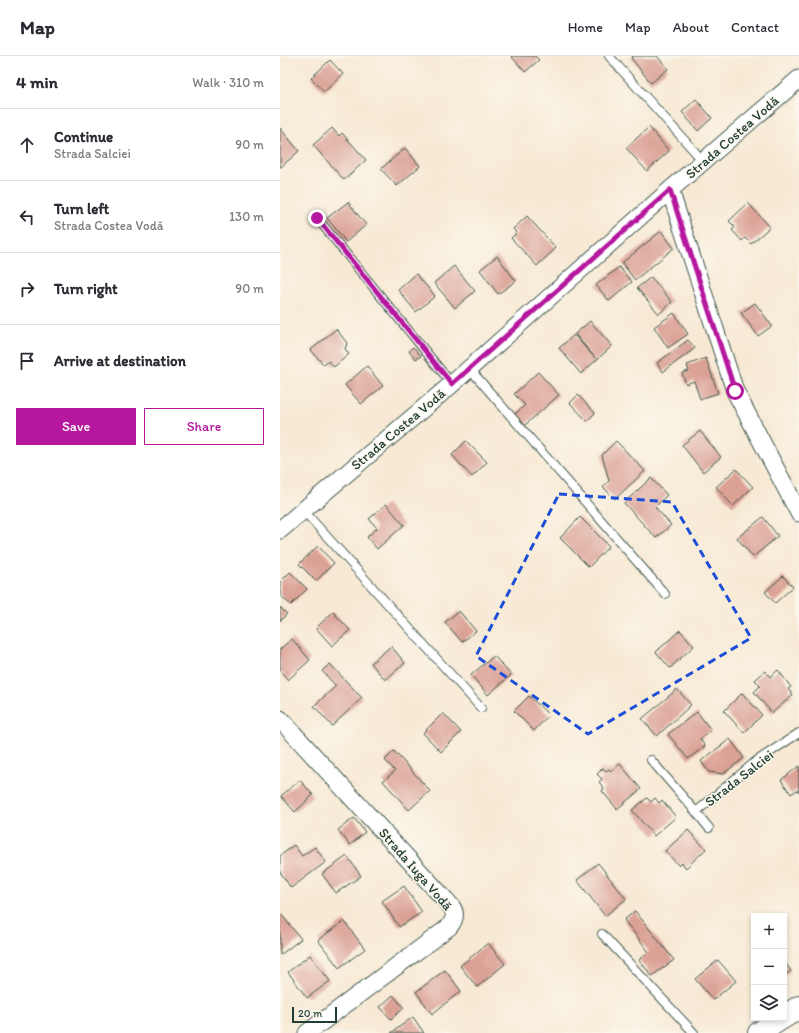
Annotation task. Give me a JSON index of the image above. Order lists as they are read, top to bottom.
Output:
{
  "streets": {
    "street": ["Strada Costea Vodă", "Strada Iuga Vodă"],
    "lane": ["Strada Salciei"]
  },
  "scale_bar": "20 m",
  "page": {
    "header": "Map",
    "nav": [
      "Home",
      "Map",
      "About",
      "Contact"
    ],
    "heading": ["4 min", "Walk · 310 m"],
    "list": [
      ["Continue", "Strada Salciei", "90 m"],
      ["Turn left", "Strada Costea Vodă", "130 m"],
      ["Turn right", "90 m"],
      "Arrive at destination"
    ],
    "buttons": ["Save", "Share"],
    "map_buttons": ["+", "−"],
    "scale": "20 m"
  }
}
